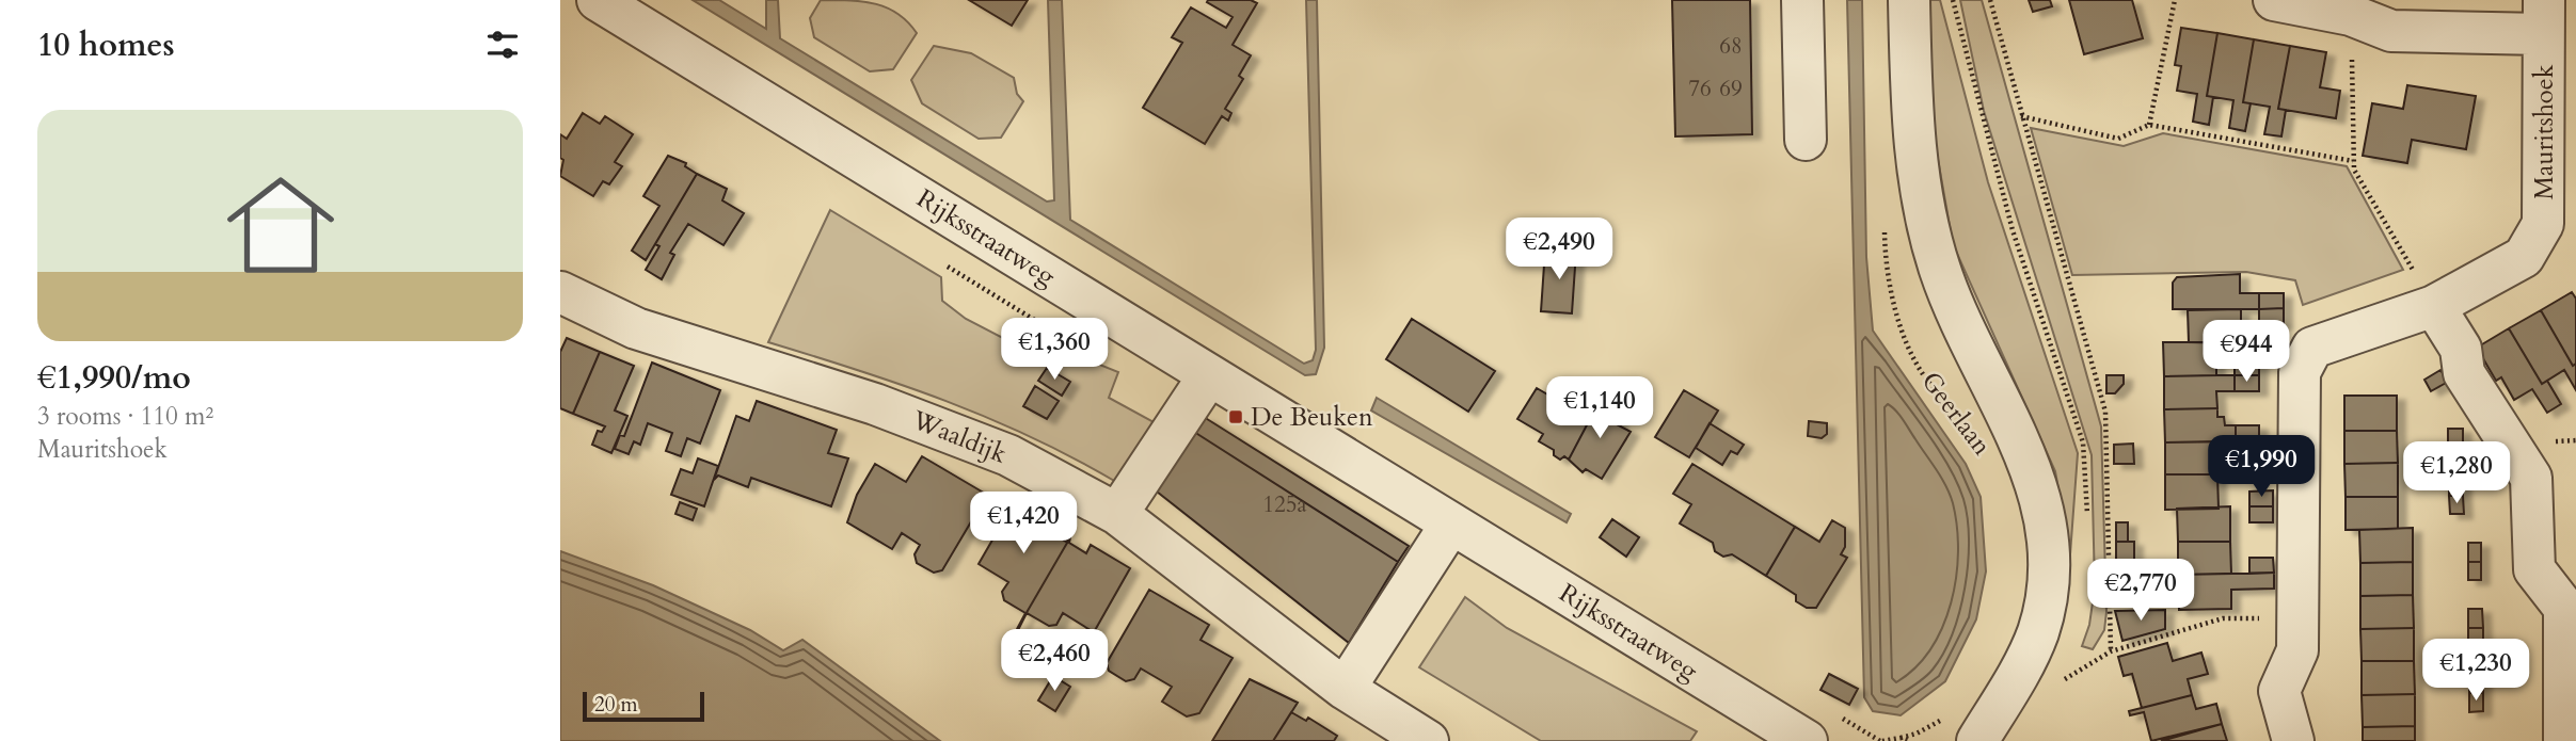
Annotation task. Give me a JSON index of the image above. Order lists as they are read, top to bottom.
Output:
{
  "streets": {
    "street": [
      "Mauritshoek",
      "Rijksstraatweg",
      "Geerlaan",
      "Waaldijk"
    ]
  },
  "places": {
    "transit": ["De Beuken"]
  },
  "house_numbers": [
    "68",
    "76",
    "69",
    "125a"
  ],
  "scale_bar": "20 m",
  "page": {
    "heading": "10 homes",
    "list": [
      {
        "name": "€1,990/mo",
        "note": "3 rooms · 110 m² · Mauritshoek"
      }
    ],
    "price": [
      "€2,490",
      "€1,360",
      "€944",
      "€1,140",
      "€1,990",
      "€1,280",
      "€1,420",
      "€2,770",
      "€2,460",
      "€1,230"
    ],
    "scale": "20 m"
  }
}
